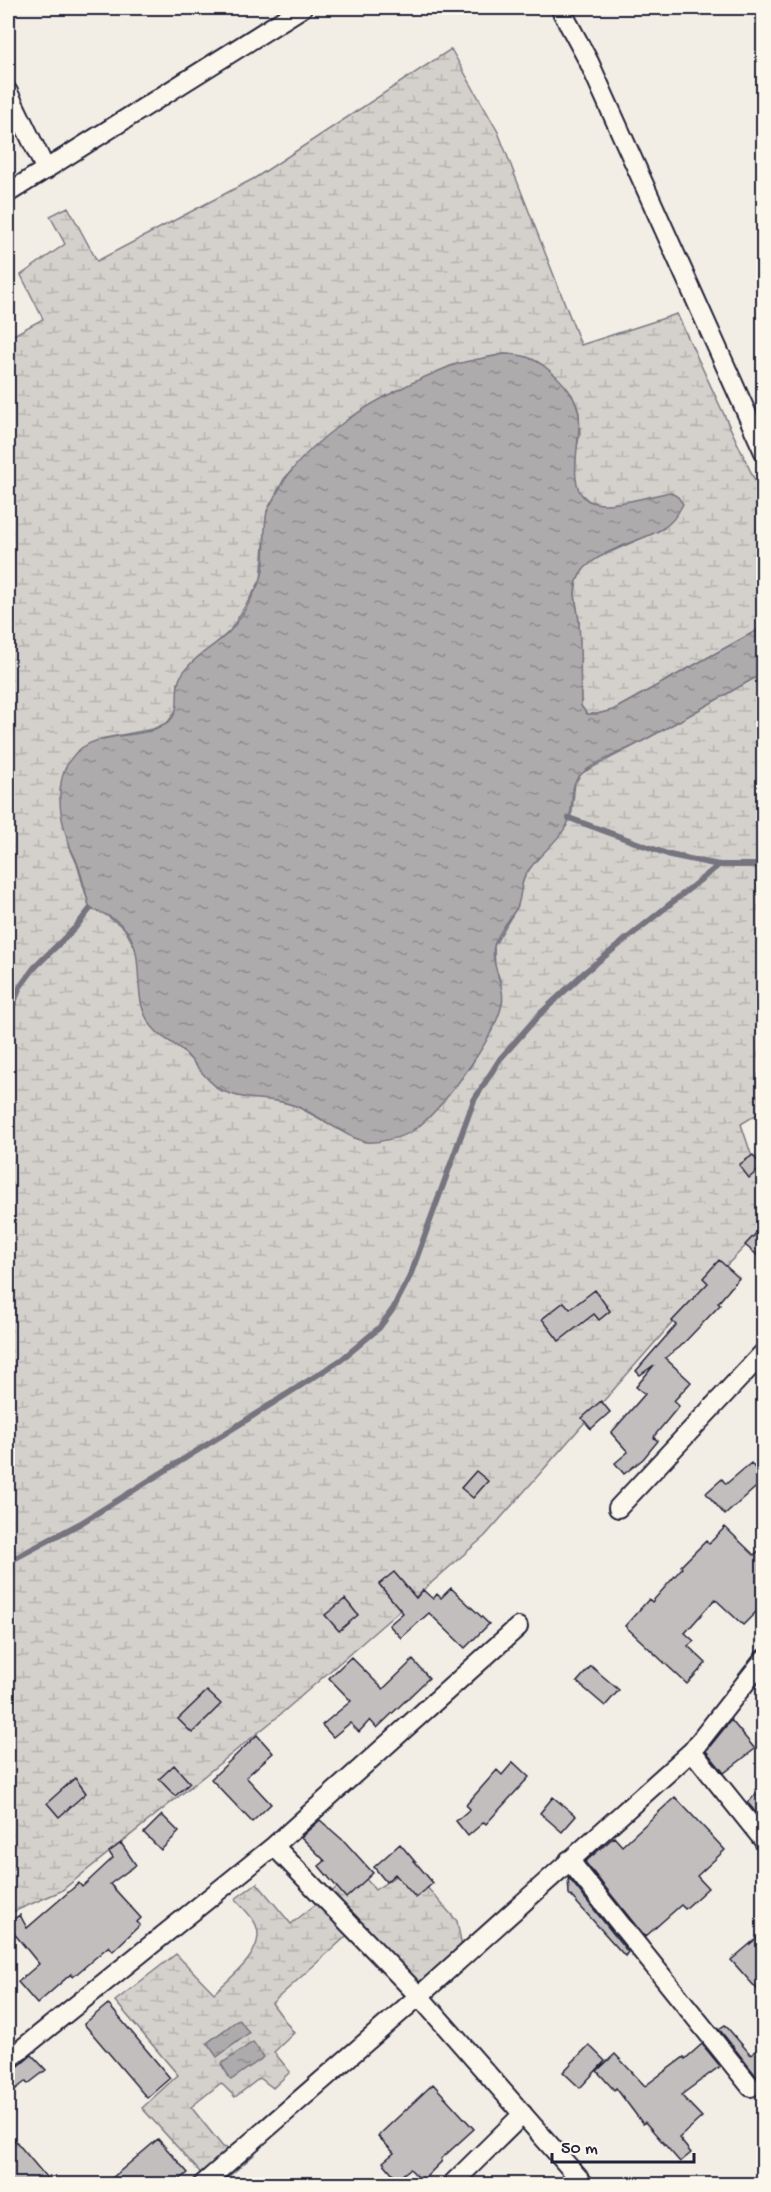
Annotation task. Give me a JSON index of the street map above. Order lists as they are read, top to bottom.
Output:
{
  "scale_bar": "50 m"
}
